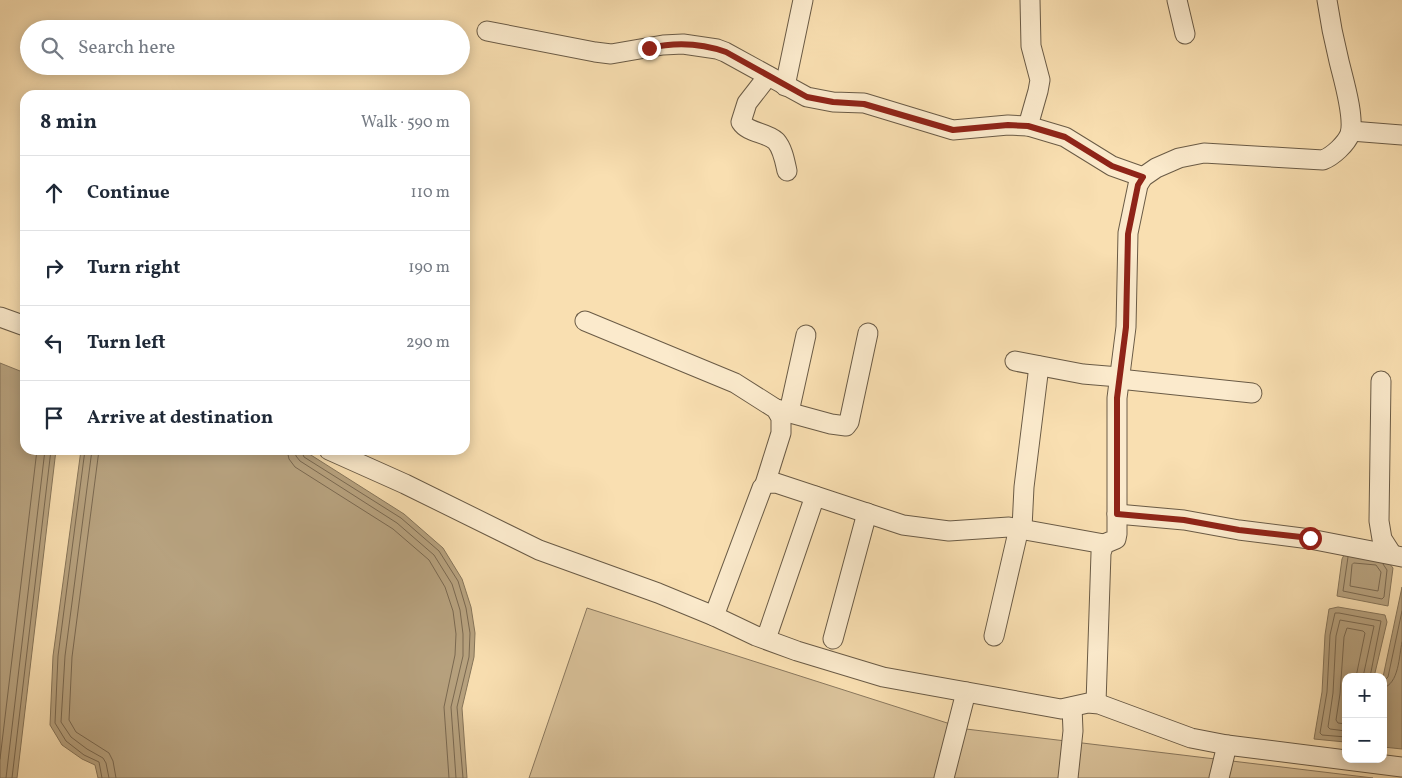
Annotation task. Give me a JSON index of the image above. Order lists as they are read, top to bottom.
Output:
{
  "page": {
    "search": "Search here",
    "heading": ["8 min", "Walk · 590 m"],
    "list": [
      ["Continue", "110 m"],
      ["Turn right", "190 m"],
      ["Turn left", "290 m"],
      "Arrive at destination"
    ],
    "map_buttons": ["+", "−"]
  }
}
